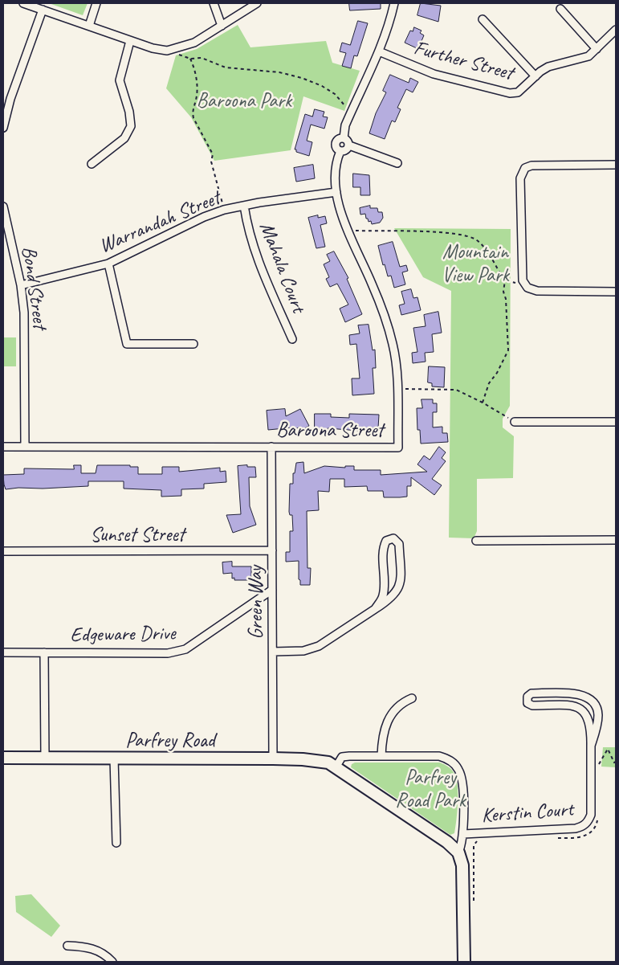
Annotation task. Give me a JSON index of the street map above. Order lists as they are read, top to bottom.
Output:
{
  "streets": {
    "main road": ["Parfrey Road"],
    "street": [
      "Further Street",
      "Warrandah Street",
      "Mahala Court",
      "Bond Street",
      "Baroona Street",
      "Sunset Street",
      "Green Way",
      "Edgeware Drive",
      "Kerstin Court"
    ]
  },
  "crossings": [
    ["Further Street", "Baroona Street"],
    ["Warrandah Street", "Mahala Court"],
    ["Warrandah Street", "Bond Street"],
    ["Warrandah Street", "Baroona Street"],
    ["Bond Street", "Baroona Street"],
    ["Baroona Street", "Green Way"],
    ["Sunset Street", "Green Way"],
    ["Green Way", "Edgeware Drive"],
    ["Green Way", "Parfrey Road"]
  ],
  "parks": ["Baroona Park", "Mountain View Park", "Parfrey Road Park"]
}
